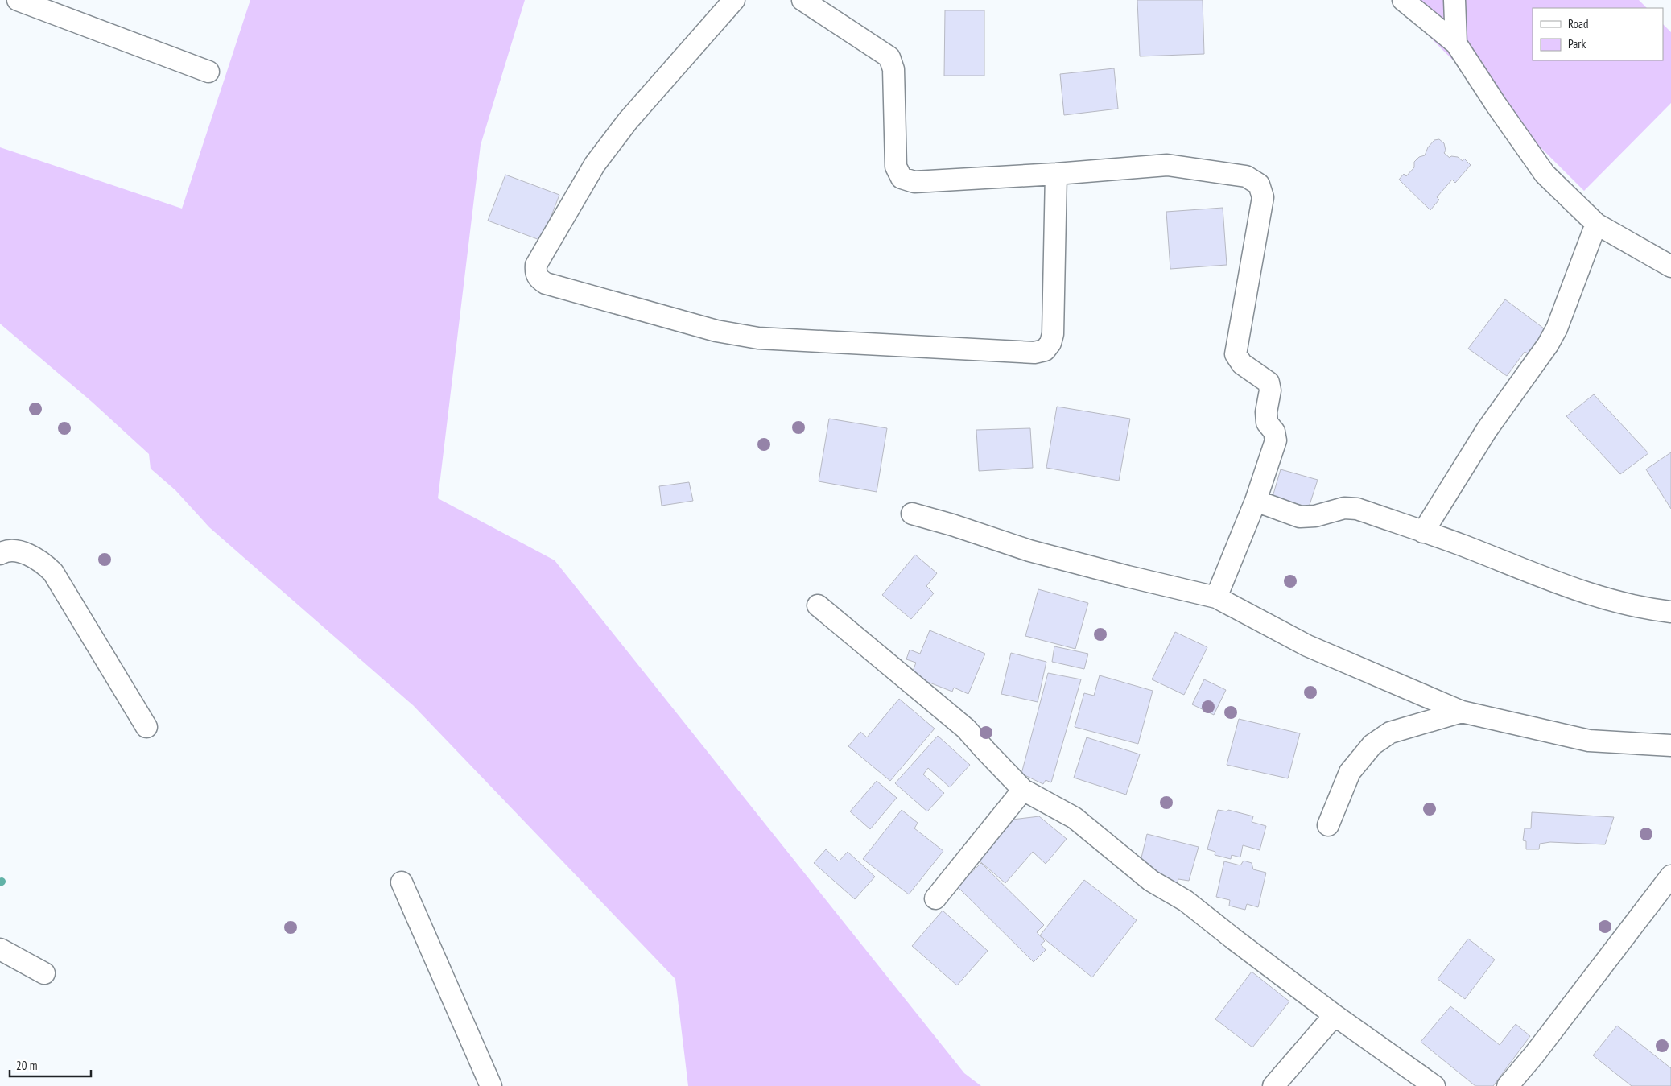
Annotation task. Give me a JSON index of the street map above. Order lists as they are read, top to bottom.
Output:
{
  "legend": ["Road", "Park"],
  "scale_bar": "20 m"
}
